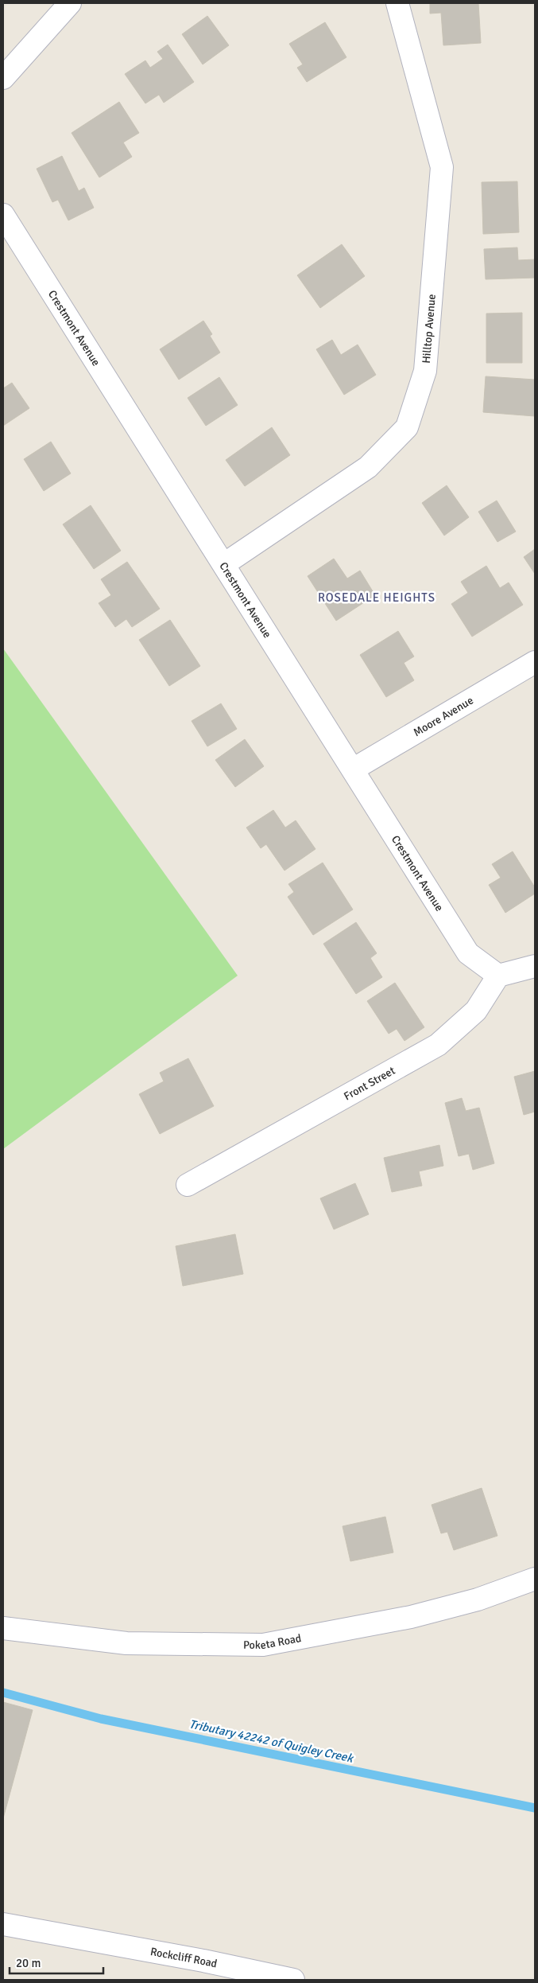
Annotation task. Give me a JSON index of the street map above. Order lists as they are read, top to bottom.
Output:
{
  "streets": {
    "street": [
      "Crestmont Avenue",
      "Hilltop Avenue",
      "Moore Avenue",
      "Front Street",
      "Poketa Road",
      "Rockcliff Road"
    ]
  },
  "crossings": [
    ["Crestmont Avenue", "Hilltop Avenue"],
    ["Crestmont Avenue", "Moore Avenue"],
    ["Crestmont Avenue", "Front Street"]
  ],
  "districts": ["ROSEDALE HEIGHTS"],
  "water": ["Tributary 42242 of Quigley Creek"],
  "scale_bar": "20 m"
}
